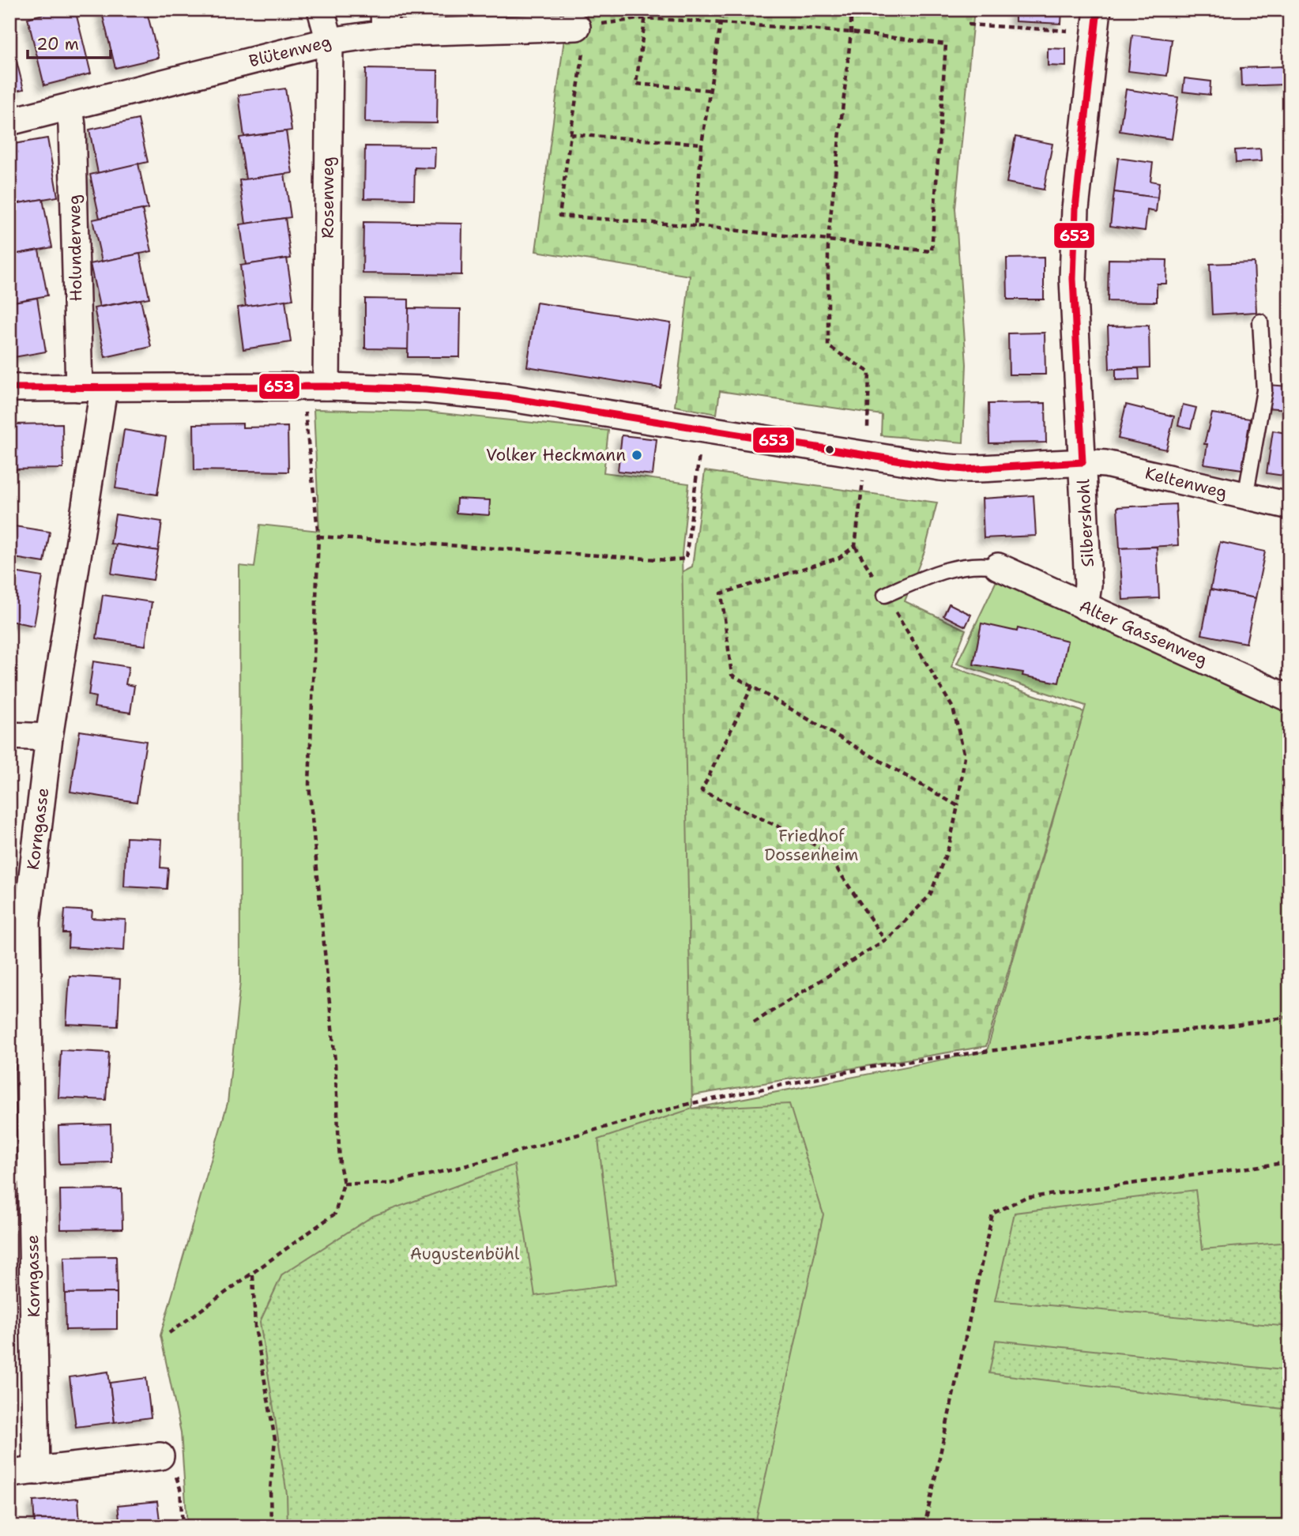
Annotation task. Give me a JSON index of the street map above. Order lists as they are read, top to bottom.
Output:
{
  "streets": {
    "street": [
      "Blütenweg",
      "Rosenweg",
      "Holunderweg",
      "Keltenweg",
      "Silbershohl",
      "Alter Gassenweg",
      "Korngasse"
    ]
  },
  "crossings": [
    ["Blütenweg", "Rosenweg"],
    ["Blütenweg", "Holunderweg"],
    ["Rosenweg", "Keltenweg"],
    ["Holunderweg", "Keltenweg"],
    ["Holunderweg", "Korngasse"],
    ["Keltenweg", "Silbershohl"],
    ["Keltenweg", "Korngasse"],
    ["Silbershohl", "Alter Gassenweg"]
  ],
  "parks": ["Friedhof Dossenheim", "Augustenbühl"],
  "places": ["Volker Heckmann"],
  "lines": ["transit line 653"],
  "scale_bar": "20 m"
}
